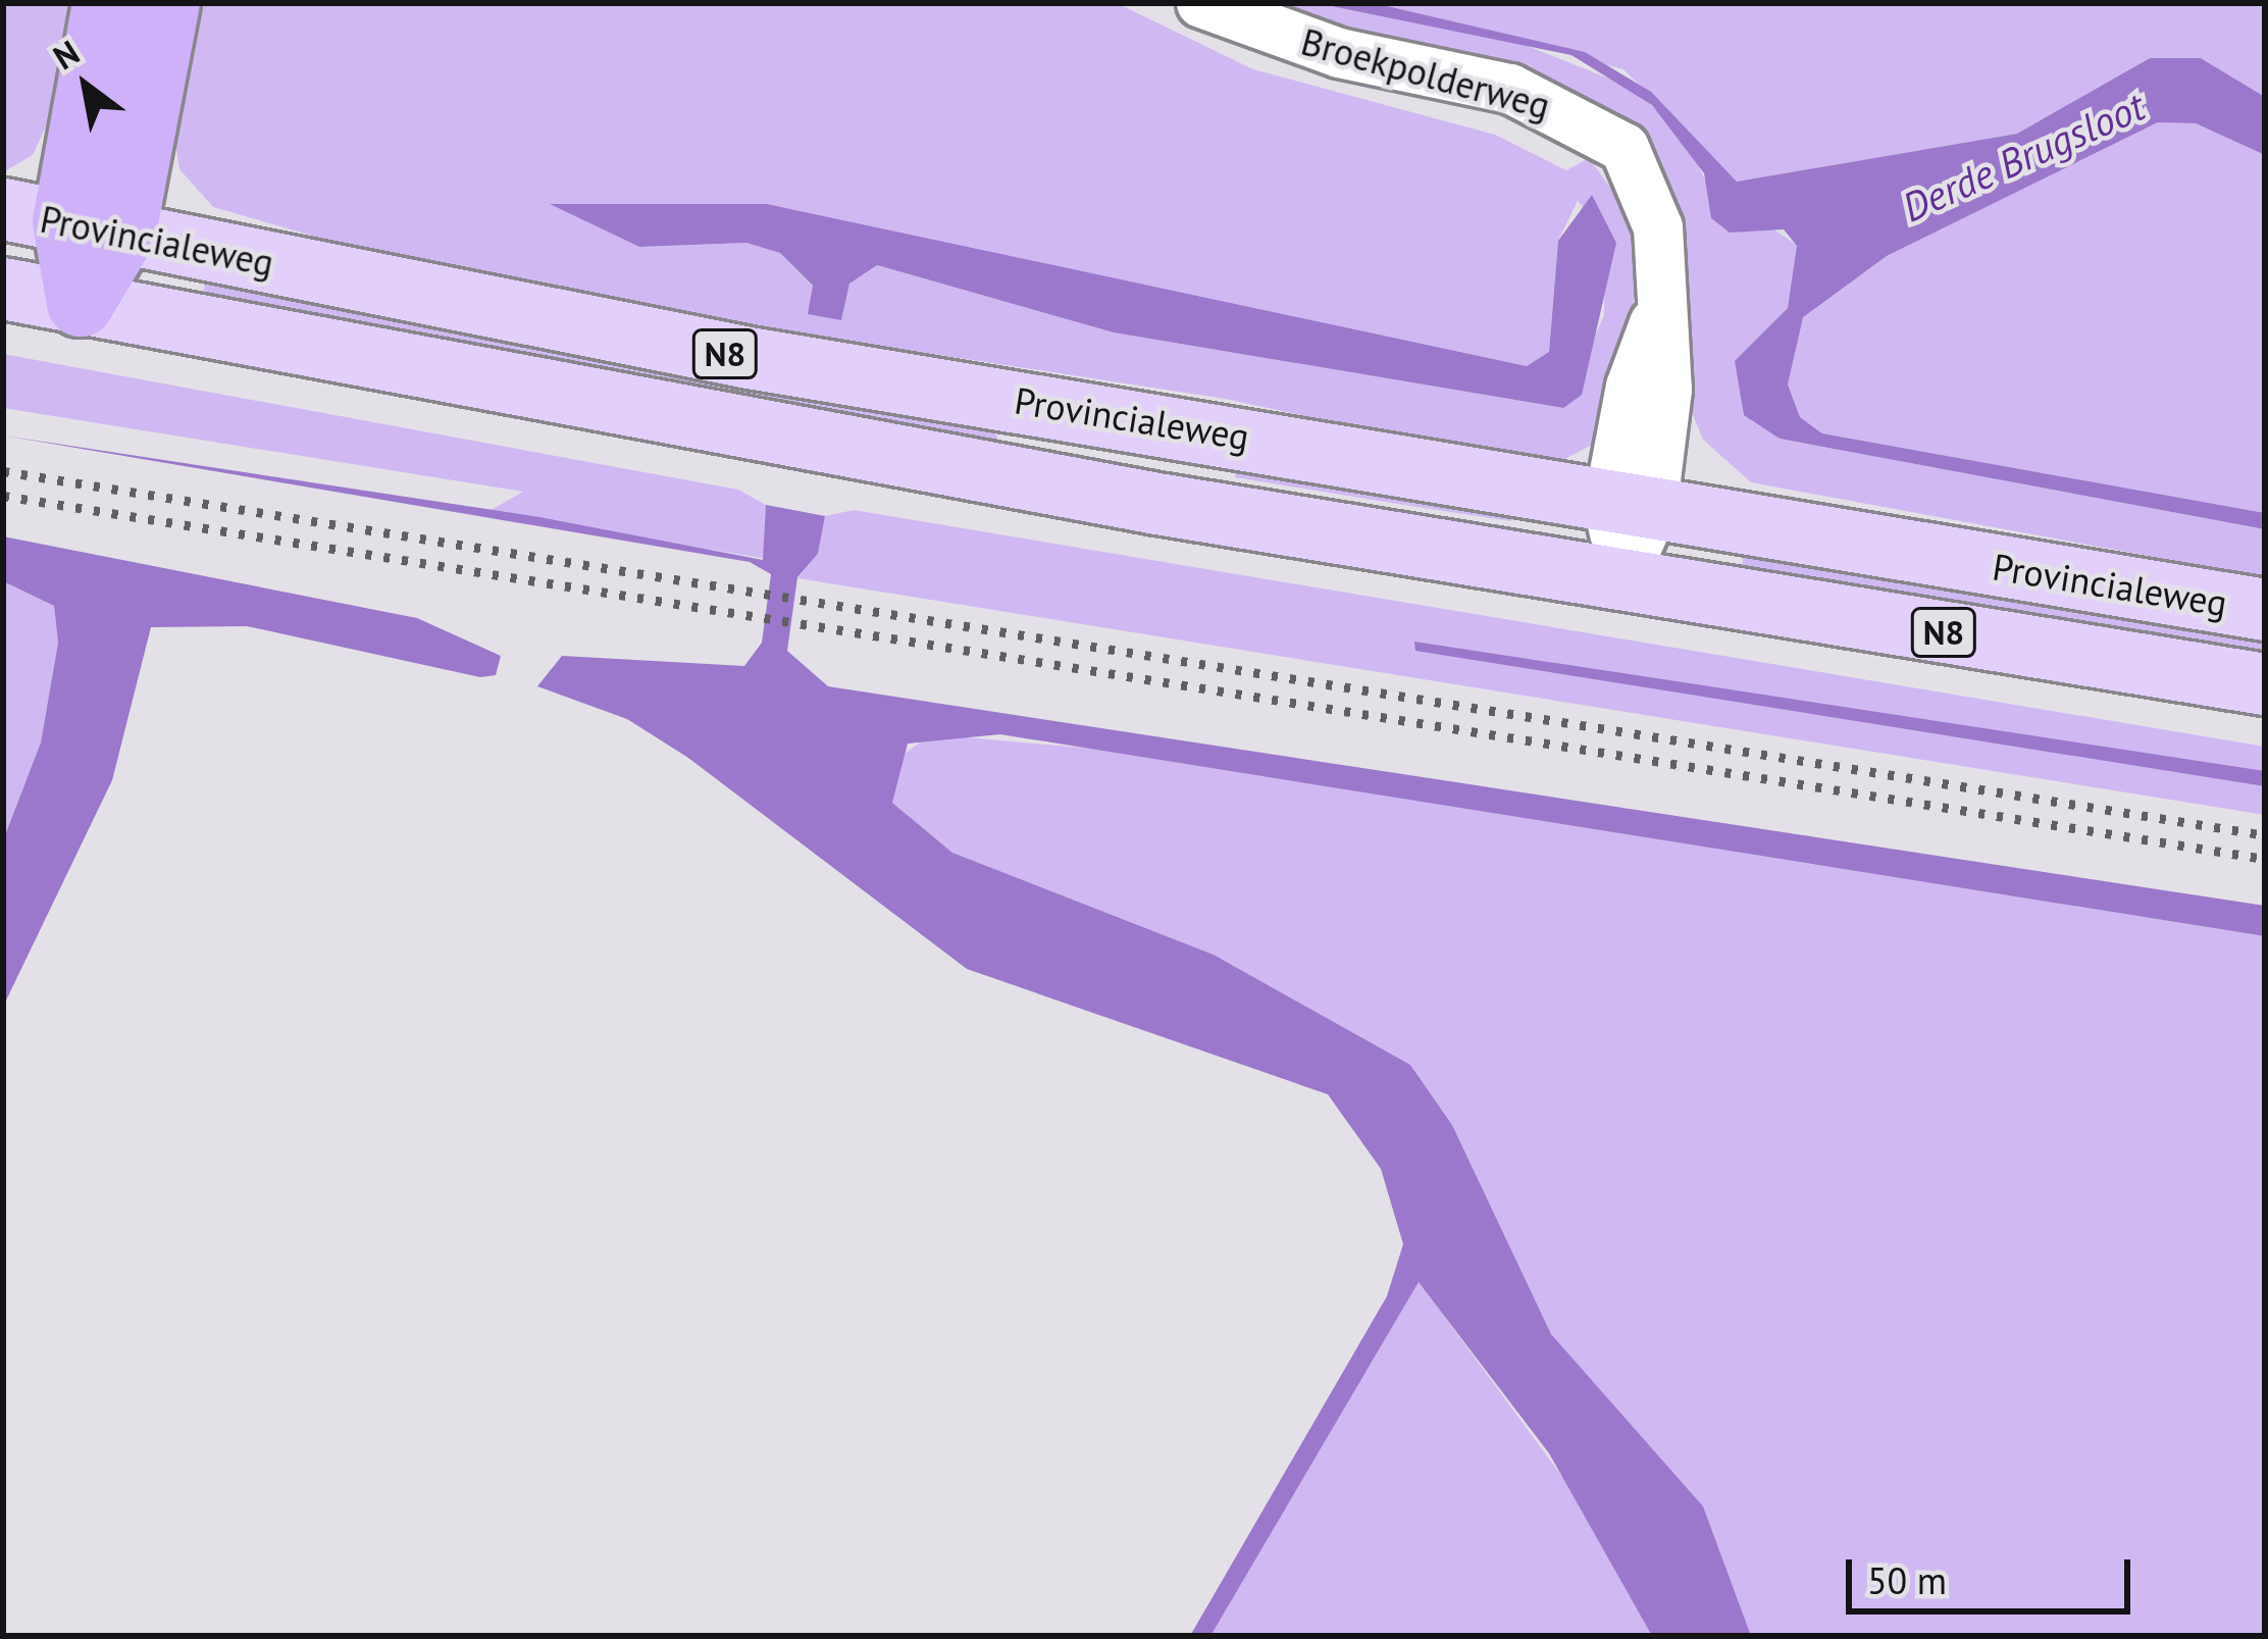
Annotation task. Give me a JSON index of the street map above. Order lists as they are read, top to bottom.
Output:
{
  "streets": {
    "main road": ["Provincialeweg", "N8"],
    "street": ["Broekpolderweg"]
  },
  "crossings": [
    ["Broekpolderweg", "Provincialeweg"]
  ],
  "water": ["Derde Brugsloot"],
  "scale_bar": "50 m",
  "north": "top left"
}
